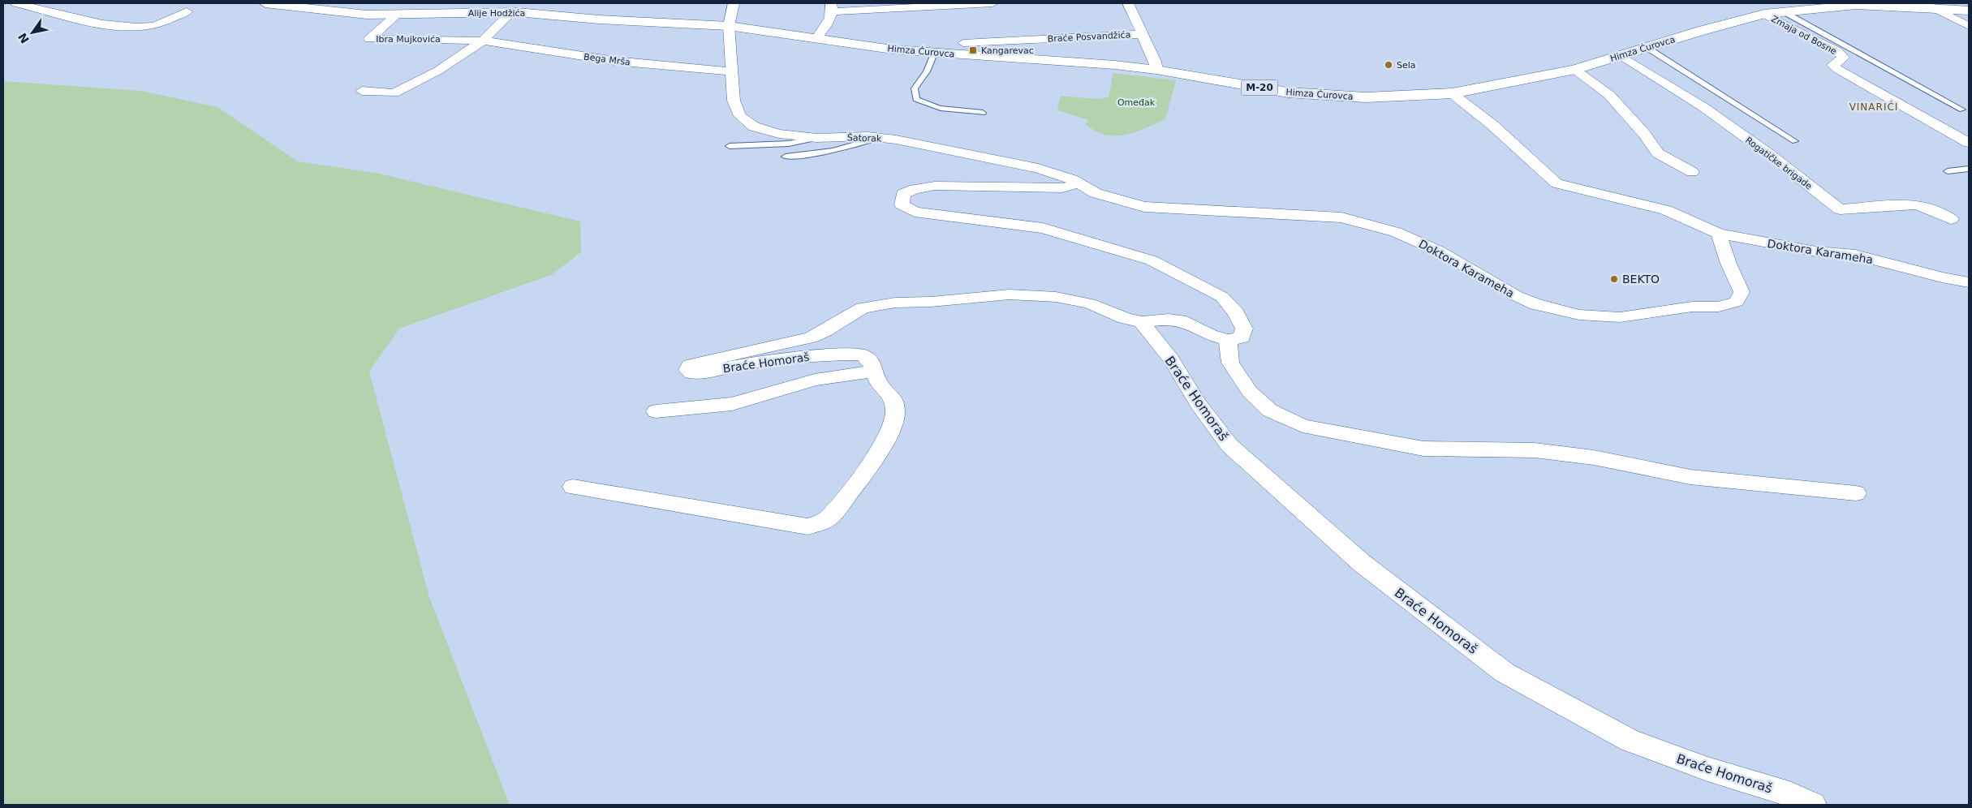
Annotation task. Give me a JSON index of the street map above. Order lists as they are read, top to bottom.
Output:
{
  "streets": {
    "main road": ["Alije Hodžića", "Himza Ćurovca", "M-20"],
    "street": [
      "Zmaja od Bosne",
      "Braće Posvandžića",
      "Ibra Mujkovića",
      "Bega Mrša",
      "Šatorak",
      "Rogatičke brigade",
      "Doktora Karameha",
      "Braće Homoraš"
    ]
  },
  "crossings": [
    ["Alije Hodžića", "Ibra Mujkovića"],
    ["Alije Hodžića", "Himza Ćurovca"],
    ["Alije Hodžića", "Šatorak"],
    ["Zmaja od Bosne", "Himza Ćurovca"],
    ["Braće Posvandžića", "Himza Ćurovca"],
    ["Ibra Mujkovića", "Bega Mrša"],
    ["Himza Ćurovca", "M-20"],
    ["Himza Ćurovca", "Šatorak"],
    ["Himza Ćurovca", "Rogatičke brigade"],
    ["Himza Ćurovca", "Doktora Karameha"],
    ["Bega Mrša", "Šatorak"],
    ["Šatorak", "Doktora Karameha"]
  ],
  "districts": ["VINARIĆI"],
  "parks": ["Omeđak"],
  "places": {
    "transit": ["Kangarevac"],
    "other": ["Sela", "BEKTO"]
  },
  "north": "bottom left"
}
